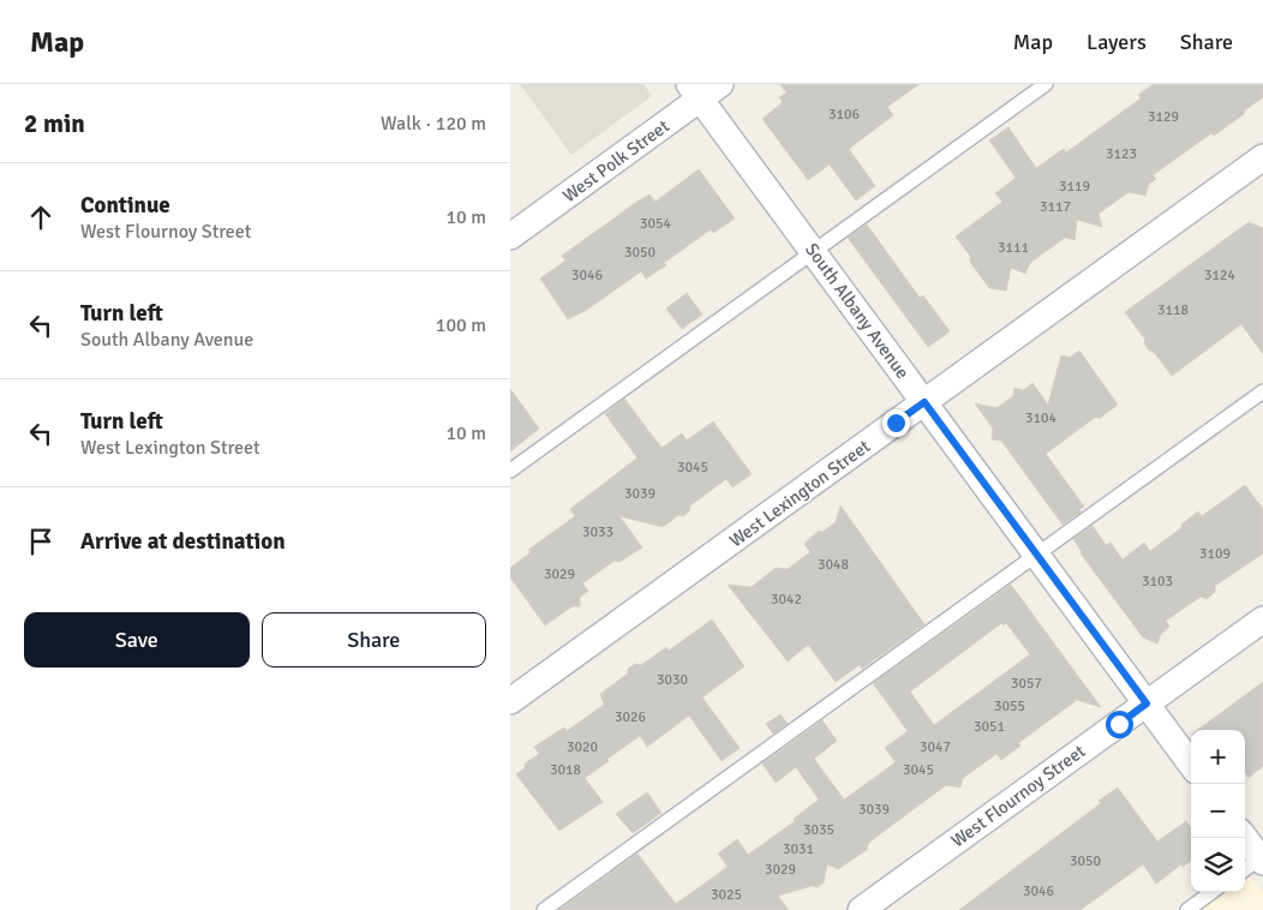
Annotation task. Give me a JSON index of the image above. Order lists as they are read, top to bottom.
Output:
{
  "streets": {
    "street": [
      "West Polk Street",
      "South Albany Avenue",
      "West Lexington Street",
      "West Flournoy Street"
    ]
  },
  "crossings": [
    ["West Polk Street", "South Albany Avenue"],
    ["South Albany Avenue", "West Lexington Street"],
    ["South Albany Avenue", "West Flournoy Street"]
  ],
  "house_numbers": [
    "3106",
    "3129",
    "3123",
    "3119",
    "3117",
    "3054",
    "3111",
    "3050",
    "3046",
    "3124",
    "3118",
    "3104",
    "3045",
    "3039",
    "3033",
    "3109",
    "3048",
    "3029",
    "3103",
    "3042",
    "3030",
    "3057",
    "3055",
    "3026",
    "3051",
    "3020",
    "3047",
    "3018",
    "3045",
    "3039",
    "3035",
    "3031",
    "3050",
    "3029",
    "3046",
    "3025"
  ],
  "page": {
    "header": "Map",
    "nav": ["Map", "Layers", "Share"],
    "heading": ["2 min", "Walk · 120 m"],
    "list": [
      ["Continue", "West Flournoy Street", "10 m"],
      ["Turn left", "South Albany Avenue", "100 m"],
      ["Turn left", "West Lexington Street", "10 m"],
      "Arrive at destination"
    ],
    "buttons": ["Save", "Share"],
    "map_buttons": ["+", "−"]
  }
}
